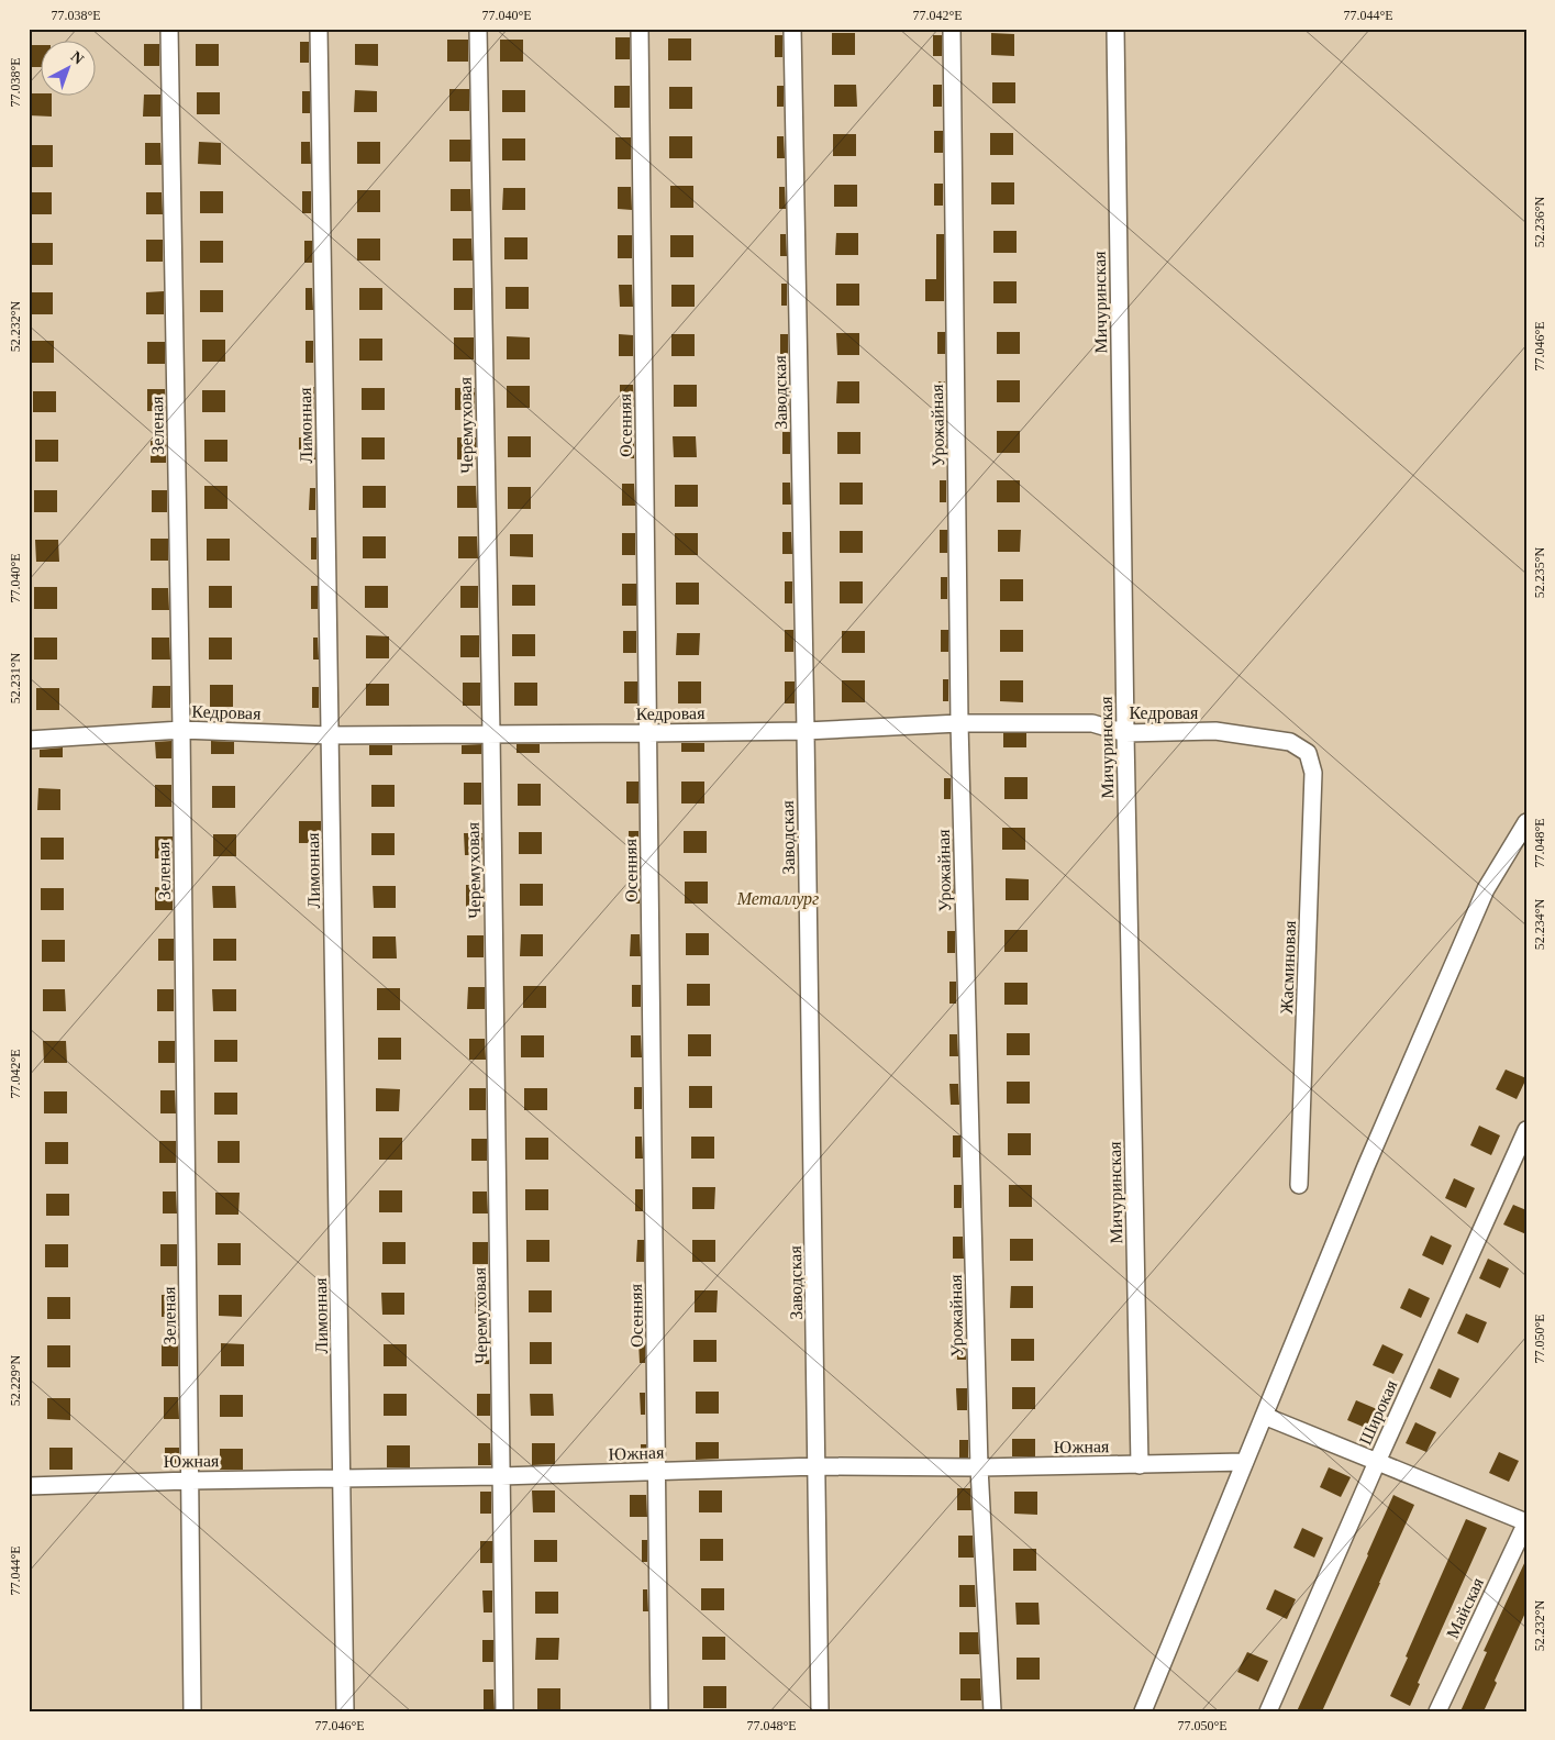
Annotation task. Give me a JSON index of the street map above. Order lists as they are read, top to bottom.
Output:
{
  "streets": {
    "street": [
      "Мичуринская",
      "Заводская",
      "Зеленая",
      "Лимонная",
      "Черемуховая",
      "Осенняя",
      "Урожайная",
      "Кедровая",
      "Жасминовая",
      "Широкая",
      "Южная",
      "Майская"
    ]
  },
  "crossings": [
    ["Мичуринская", "Кедровая"],
    ["Мичуринская", "Южная"],
    ["Заводская", "Кедровая"],
    ["Заводская", "Южная"],
    ["Зеленая", "Кедровая"],
    ["Зеленая", "Южная"],
    ["Лимонная", "Кедровая"],
    ["Лимонная", "Южная"],
    ["Черемуховая", "Кедровая"],
    ["Черемуховая", "Южная"],
    ["Осенняя", "Кедровая"],
    ["Осенняя", "Южная"],
    ["Урожайная", "Кедровая"],
    ["Урожайная", "Южная"],
    ["Кедровая", "Жасминовая"]
  ],
  "parks": ["Металлург"],
  "north": "top right",
  "coordinates": [
    "77.038°E",
    "77.040°E",
    "77.042°E",
    "77.044°E",
    "52.236°N",
    "52.232°N",
    "77.046°E",
    "52.235°N",
    "52.231°N",
    "77.048°E",
    "52.234°N",
    "77.050°E",
    "52.229°N"
  ]
}
